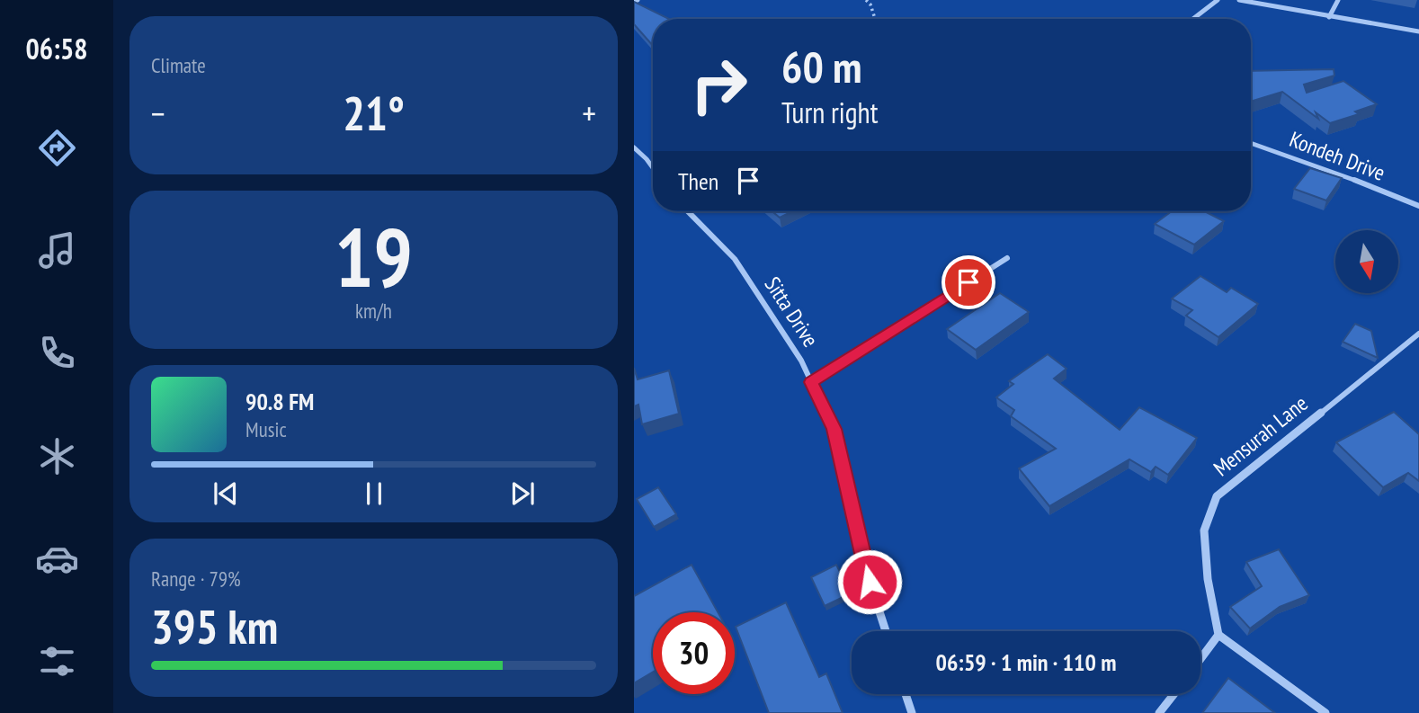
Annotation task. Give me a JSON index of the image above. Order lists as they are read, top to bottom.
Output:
{
  "streets": {
    "street": ["Kondeh Drive", "Sitta Drive", "Mensurah Lane"]
  },
  "north": "bottom",
  "page": {
    "tabs": "06:58",
    "tile": [
      "Climate",
      ["19", "km/h"],
      ["Range · 79%", "395 km"]
    ],
    "turn": ["60 m", "Turn right"],
    "heat": ["−", "21°", "+"],
    "then": "Then",
    "song": ["90.8 FM", "Music"],
    "limit": "30",
    "trip": "06:59 · 1 min · 110 m"
  }
}
